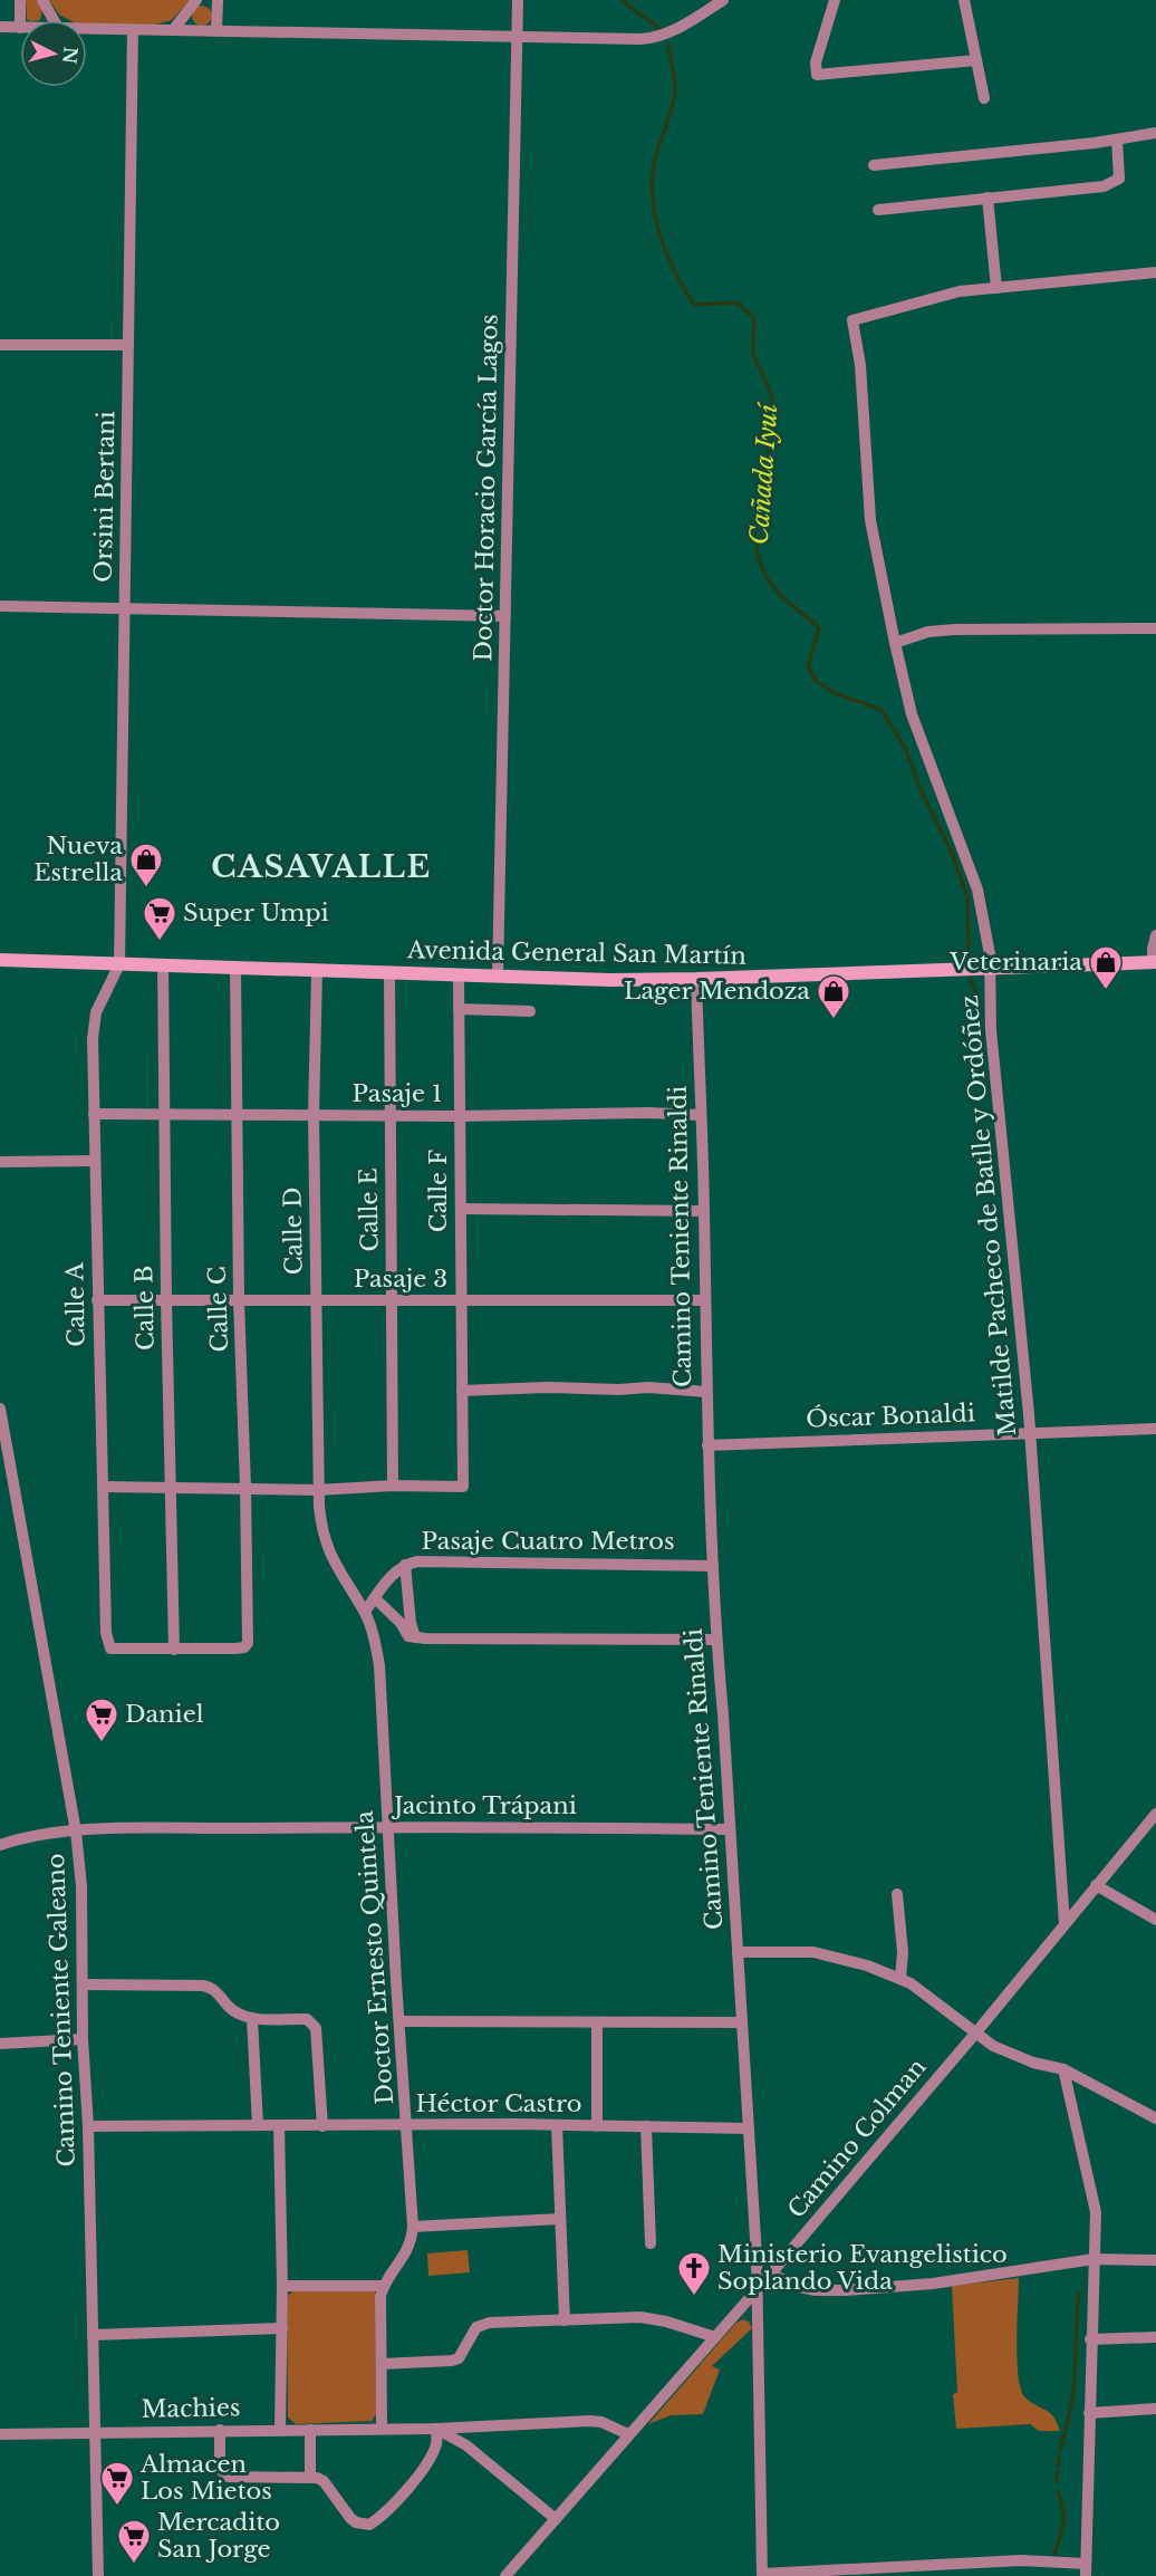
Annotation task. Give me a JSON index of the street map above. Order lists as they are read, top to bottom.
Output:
{
  "streets": {
    "main road": ["Avenida General San Martín"],
    "street": [
      "Doctor Horacio García Lagos",
      "Orsini Bertani",
      "Pasaje 1",
      "Calle F",
      "Calle E",
      "Matilde Pacheco de Batlle y Ordóñez",
      "Calle D",
      "Camino Teniente Rinaldi",
      "Pasaje 3",
      "Calle A",
      "Calle B",
      "Calle C",
      "Óscar Bonaldi",
      "Pasaje Cuatro Metros",
      "Jacinto Trápani",
      "Doctor Ernesto Quintela",
      "Camino Teniente Galeano",
      "Héctor Castro",
      "Camino Colman",
      "Machies"
    ]
  },
  "crossings": [
    ["Doctor Horacio García Lagos", "Avenida General San Martín"],
    ["Orsini Bertani", "Avenida General San Martín"],
    ["Orsini Bertani", "Calle A"],
    ["Avenida General San Martín", "Calle F"],
    ["Avenida General San Martín", "Calle E"],
    ["Avenida General San Martín", "Matilde Pacheco de Batlle y Ordóñez"],
    ["Avenida General San Martín", "Calle D"],
    ["Avenida General San Martín", "Camino Teniente Rinaldi"],
    ["Avenida General San Martín", "Calle A"],
    ["Avenida General San Martín", "Calle B"],
    ["Avenida General San Martín", "Calle C"],
    ["Pasaje 1", "Calle F"],
    ["Pasaje 1", "Calle E"],
    ["Pasaje 1", "Calle D"],
    ["Pasaje 1", "Camino Teniente Rinaldi"],
    ["Pasaje 1", "Calle A"],
    ["Pasaje 1", "Calle B"],
    ["Pasaje 1", "Calle C"],
    ["Calle F", "Calle E"],
    ["Calle F", "Pasaje 3"],
    ["Calle E", "Pasaje 3"],
    ["Matilde Pacheco de Batlle y Ordóñez", "Óscar Bonaldi"],
    ["Matilde Pacheco de Batlle y Ordóñez", "Camino Colman"],
    ["Calle D", "Pasaje 3"],
    ["Calle D", "Doctor Ernesto Quintela"],
    ["Camino Teniente Rinaldi", "Pasaje 3"],
    ["Camino Teniente Rinaldi", "Óscar Bonaldi"],
    ["Camino Teniente Rinaldi", "Pasaje Cuatro Metros"],
    ["Camino Teniente Rinaldi", "Jacinto Trápani"],
    ["Camino Teniente Rinaldi", "Héctor Castro"],
    ["Camino Teniente Rinaldi", "Camino Colman"],
    ["Pasaje 3", "Calle A"],
    ["Pasaje 3", "Calle B"],
    ["Pasaje 3", "Calle C"],
    ["Calle A", "Calle B"],
    ["Calle A", "Calle C"],
    ["Calle B", "Calle C"],
    ["Pasaje Cuatro Metros", "Doctor Ernesto Quintela"],
    ["Jacinto Trápani", "Doctor Ernesto Quintela"],
    ["Jacinto Trápani", "Camino Teniente Galeano"],
    ["Doctor Ernesto Quintela", "Héctor Castro"],
    ["Camino Teniente Galeano", "Héctor Castro"],
    ["Camino Teniente Galeano", "Machies"],
    ["Camino Colman", "Machies"]
  ],
  "districts": ["CASAVALLE"],
  "water": ["Cañada Iyuí"],
  "places": {
    "shop": ["Nueva Estrella", "Veterinaria", "Lager Mendoza"],
    "supermarket": [
      "Super Umpi",
      "Daniel",
      "Almacen Los Mietos",
      "Mercadito San Jorge"
    ],
    "church": ["Ministerio Evangelistico Soplando Vida"]
  },
  "north": "right"
}
